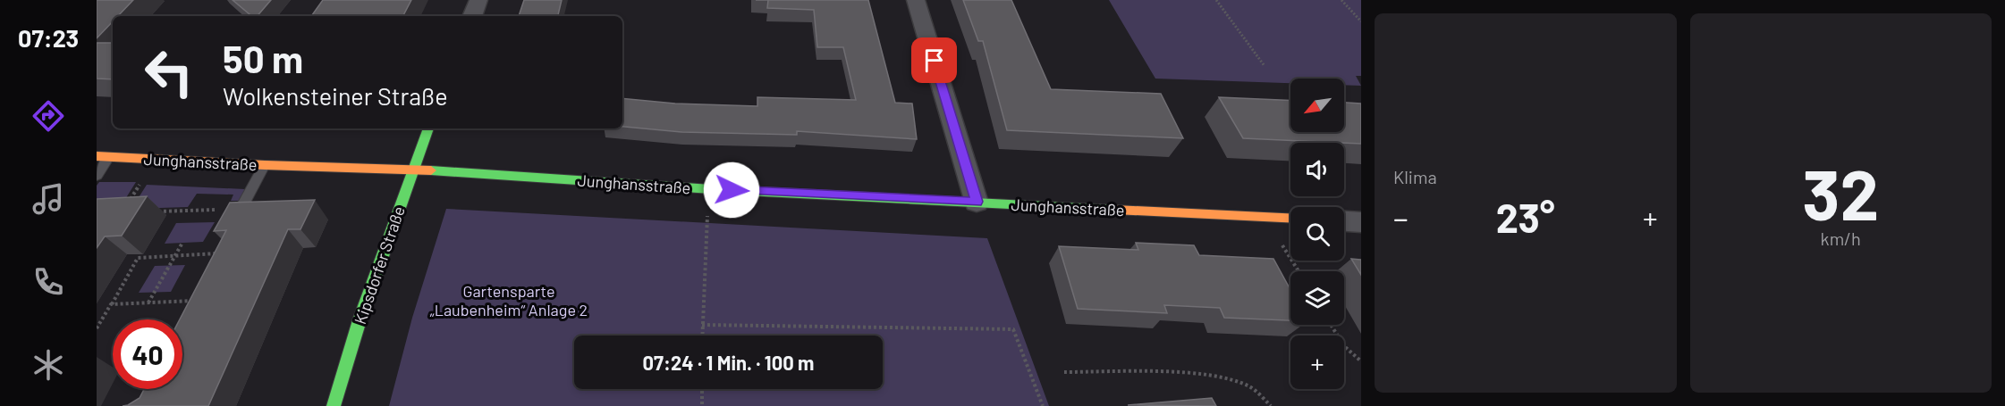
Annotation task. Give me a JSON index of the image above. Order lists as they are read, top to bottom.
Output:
{
  "streets": {
    "street": ["Junghansstraße", "Kipsdorfer Straße"]
  },
  "crossings": [
    ["Junghansstraße", "Kipsdorfer Straße"]
  ],
  "parks": ["Gartensparte „Laubenheim“ Anlage 2"],
  "north": "bottom left",
  "page": {
    "tabs": "07:23",
    "tile": [
      "Klima",
      ["32", "km/h"]
    ],
    "turn": ["50 m", "Wolkensteiner Straße"],
    "map_buttons": "+",
    "heat": ["−", "23°", "+"],
    "limit": "40",
    "trip": "07:24 · 1 Min. · 100 m"
  }
}
